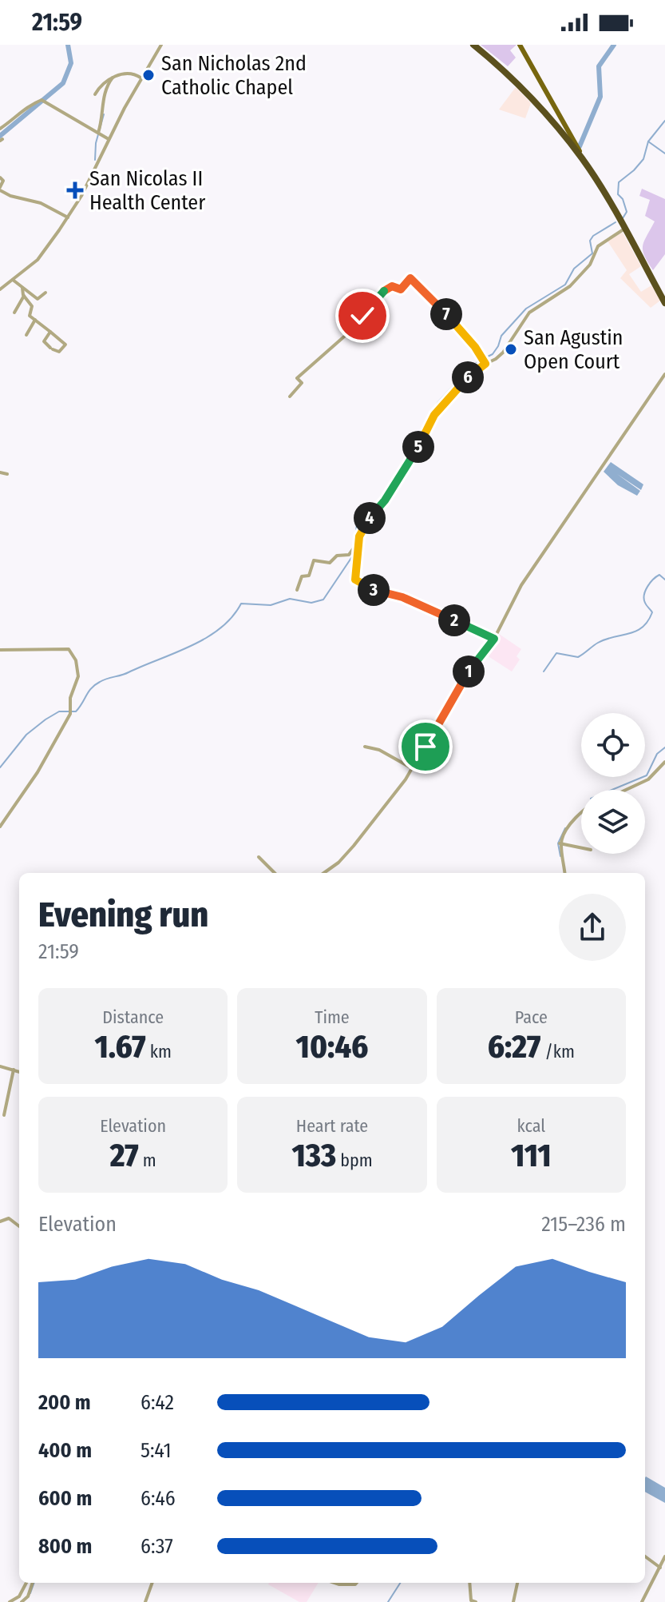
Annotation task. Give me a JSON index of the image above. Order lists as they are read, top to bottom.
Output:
{
  "places": {
    "other": ["San Nicholas 2nd Catholic Chapel", "San Agustin Open Court"],
    "health": ["San Nicolas II Health Center"]
  },
  "page": {
    "status": "21:59",
    "pins": [
      "7",
      "6",
      "5",
      "4",
      "3",
      "2",
      "1"
    ],
    "heading": ["Evening run", "21:59"],
    "stats": [
      ["Distance", "1.67 km"],
      ["Time", "10:46"],
      ["Pace", "6:27 /km"],
      ["Elevation", "27 m"],
      ["Heart rate", "133 bpm"],
      ["kcal", "111"]
    ],
    "chart": ["Elevation", "215–236 m"],
    "list": [
      {
        "name": "200 m",
        "note": "6:42"
      },
      {
        "name": "400 m",
        "note": "5:41"
      },
      {
        "name": "600 m",
        "note": "6:46"
      },
      {
        "name": "800 m",
        "note": "6:37"
      }
    ]
  }
}
